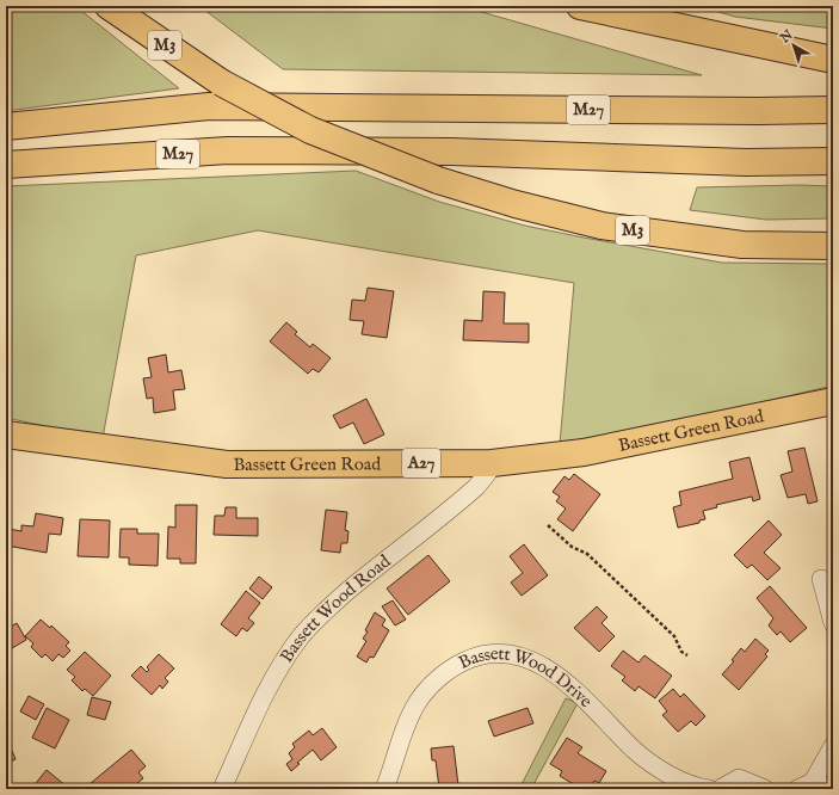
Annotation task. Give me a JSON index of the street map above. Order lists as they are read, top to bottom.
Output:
{
  "streets": {
    "main road": [
      "M3",
      "M27",
      "Bassett Green Road",
      "A27"
    ],
    "street": ["Bassett Wood Road", "Bassett Wood Drive"]
  },
  "crossings": [
    ["Bassett Green Road", "Bassett Wood Road"]
  ],
  "north": "top left"
}
